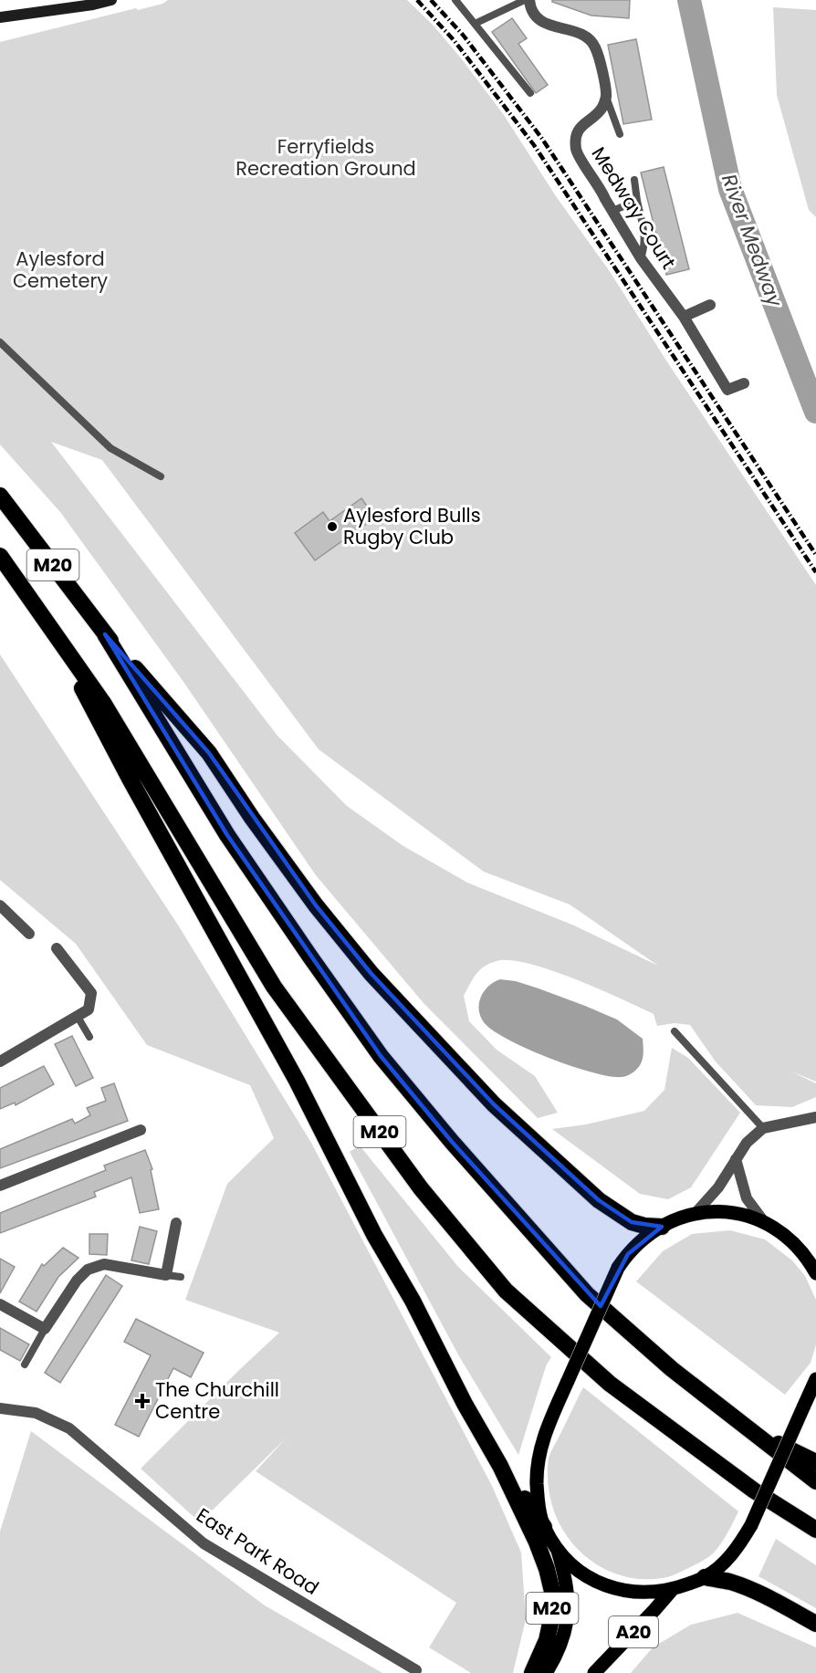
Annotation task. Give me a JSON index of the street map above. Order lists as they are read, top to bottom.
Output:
{
  "streets": {
    "highway": ["M20"],
    "main road": ["A20"],
    "street": ["Medway Court", "East Park Road"]
  },
  "water": ["River Medway"],
  "parks": ["Ferryfields Recreation Ground", "Aylesford Cemetery"],
  "places": {
    "other": ["Aylesford Bulls Rugby Club"],
    "health": ["The Churchill Centre"]
  }
}
